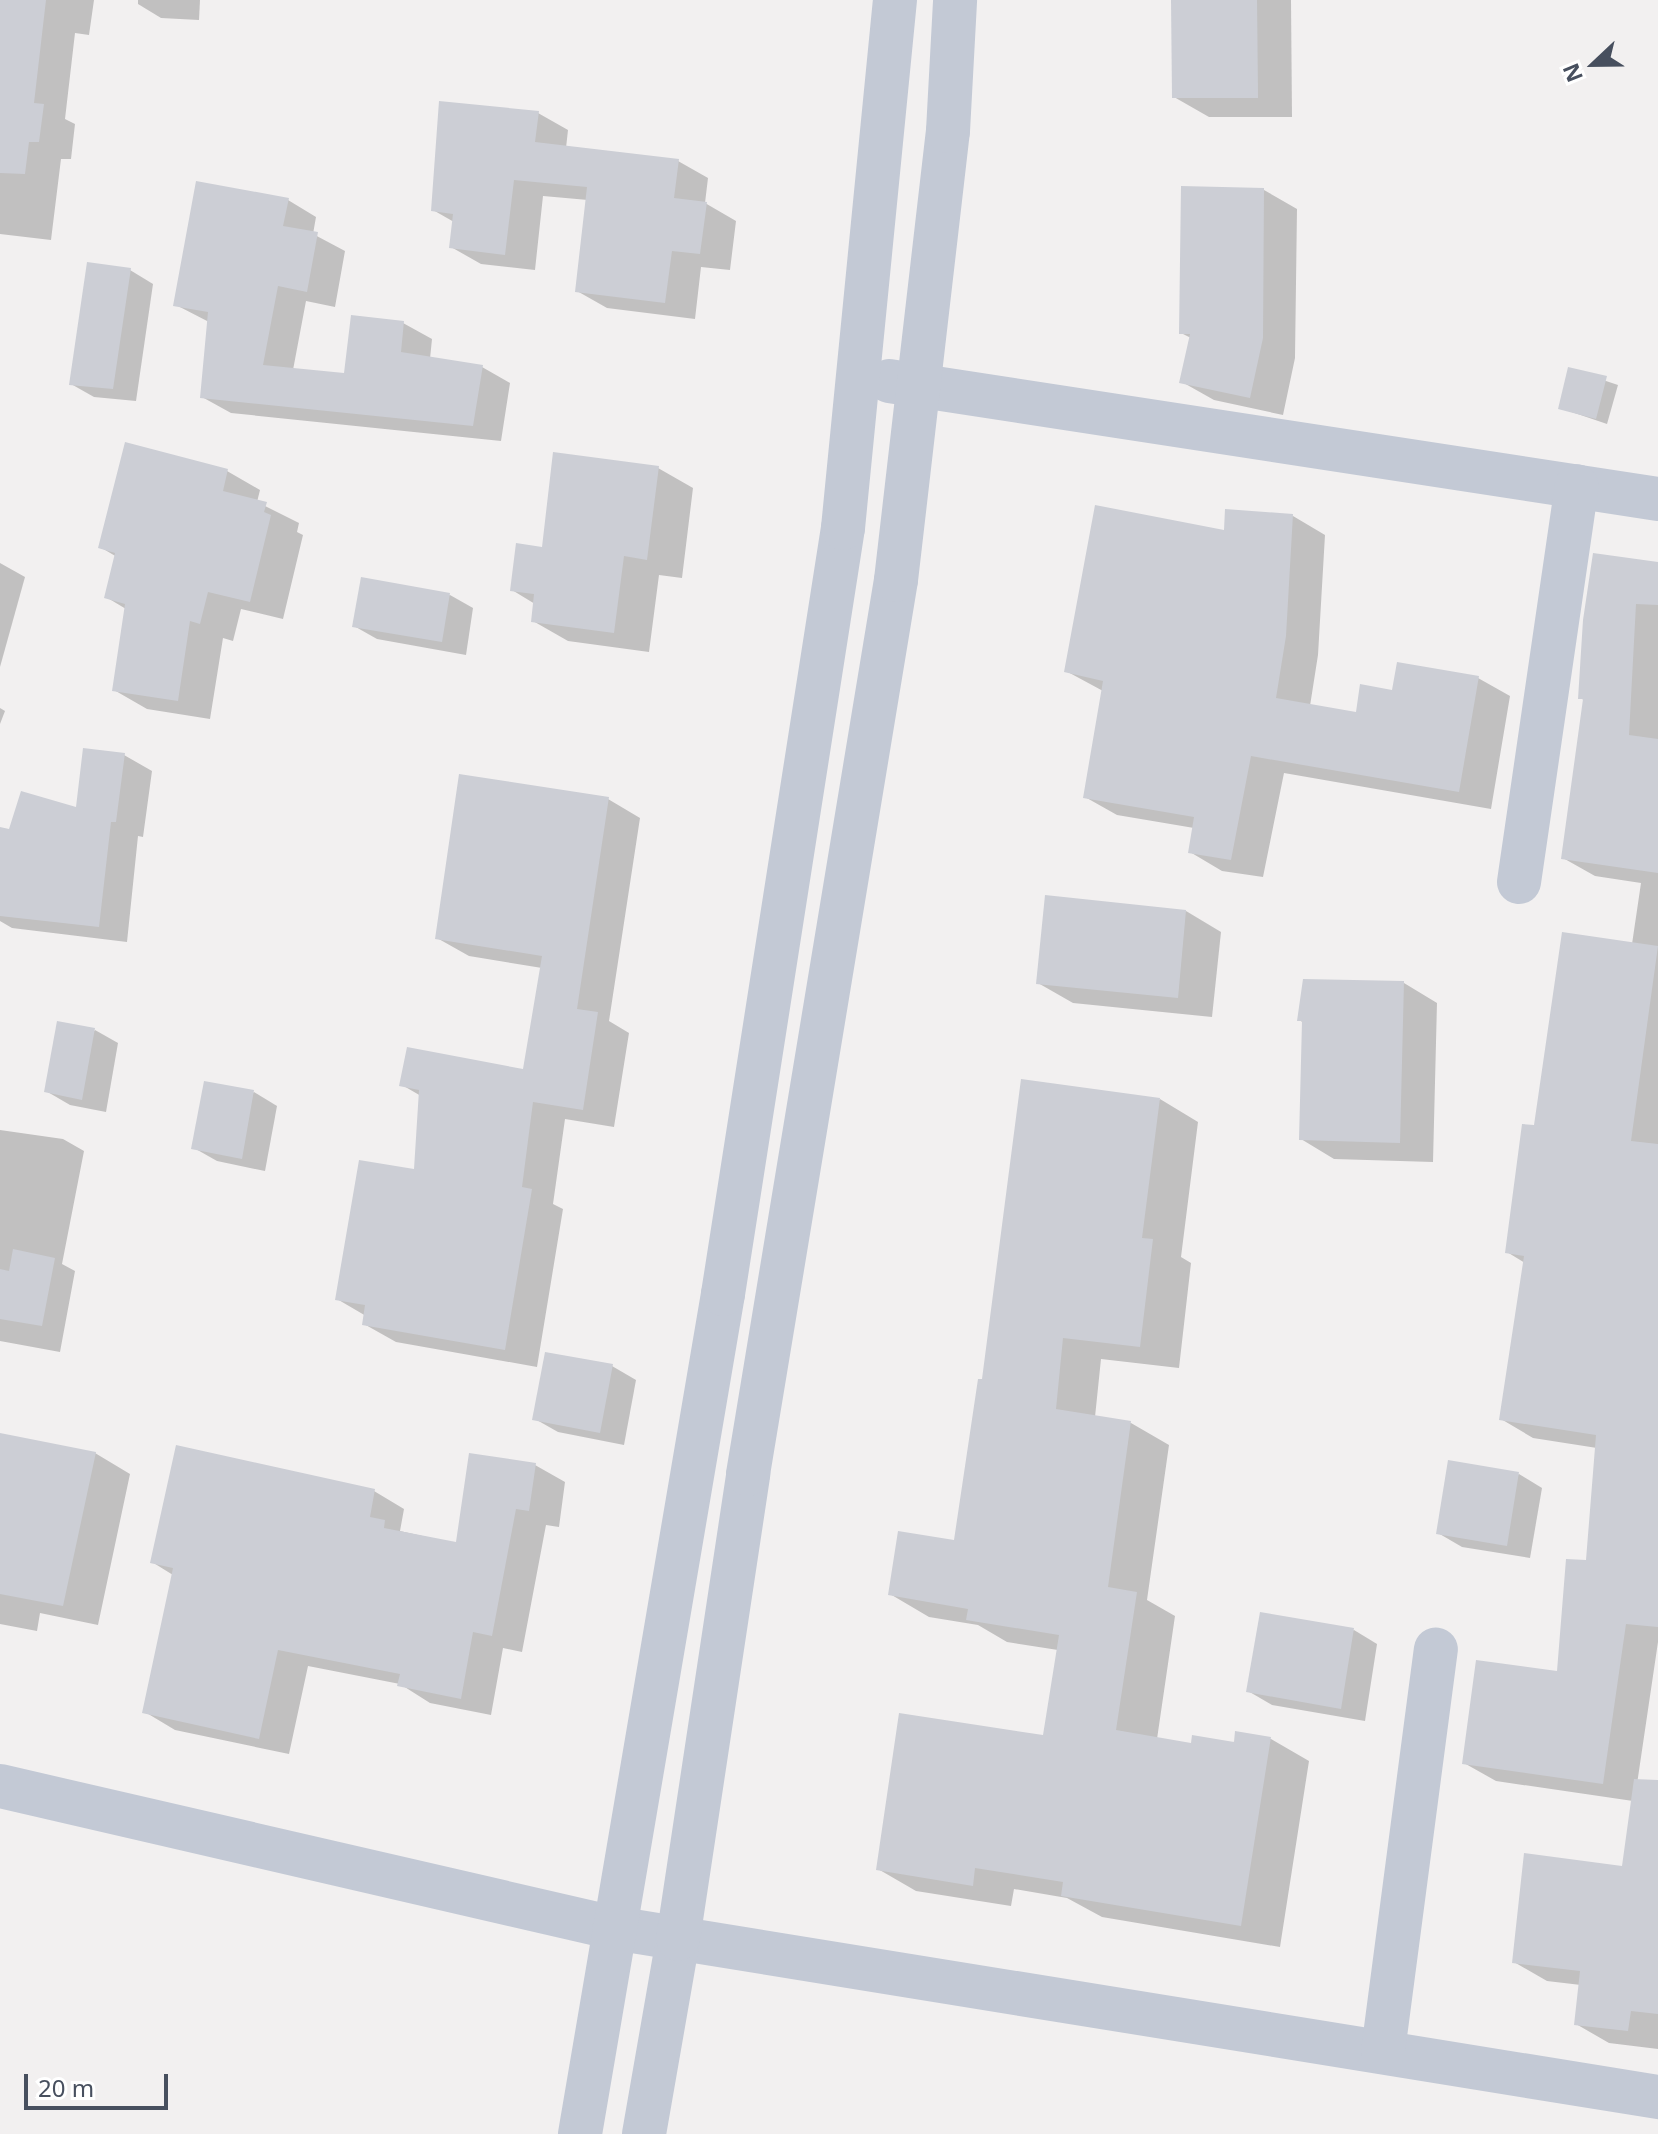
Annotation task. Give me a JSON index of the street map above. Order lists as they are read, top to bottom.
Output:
{
  "scale_bar": "20 m",
  "north": "left"
}
